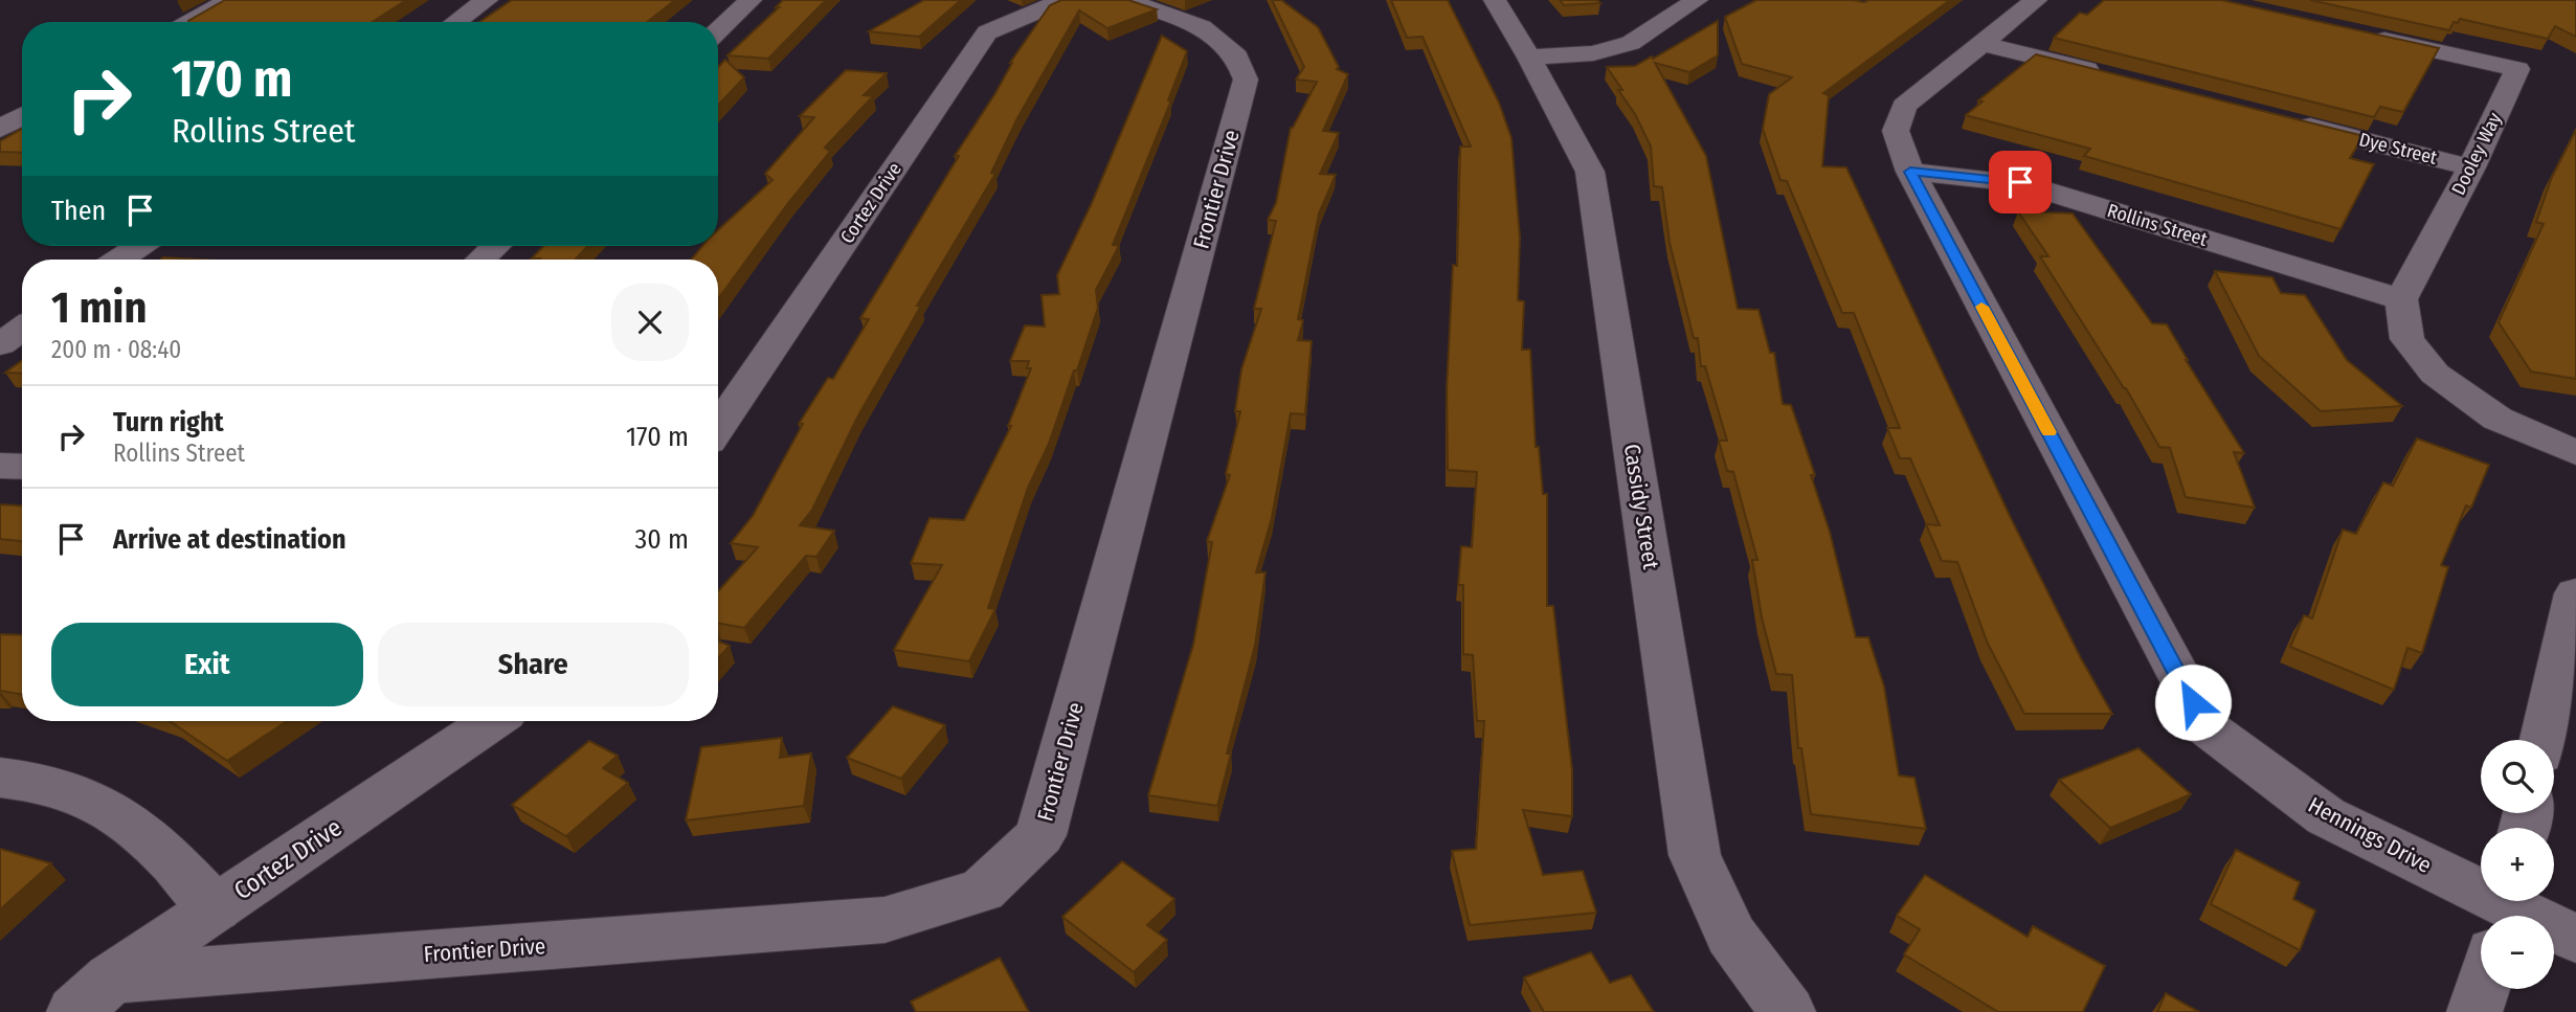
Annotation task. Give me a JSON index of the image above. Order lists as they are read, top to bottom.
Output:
{
  "streets": {
    "street": [
      "Dye Street",
      "Dooley Way",
      "Frontier Drive",
      "Cortez Drive",
      "Rollins Street",
      "Cassidy Street",
      "Hennings Drive"
    ]
  },
  "crossings": [
    ["Dye Street", "Dooley Way"],
    ["Dooley Way", "Rollins Street"],
    ["Frontier Drive", "Cortez Drive"],
    ["Rollins Street", "Hennings Drive"]
  ],
  "page": {
    "turn": ["170 m", "Rollins Street"],
    "then": "Then",
    "heading": ["1 min", "200 m · 08:40"],
    "list": [
      {
        "name": "Turn right",
        "note": "Rollins Street",
        "value": "170 m"
      },
      {
        "name": "Arrive at destination",
        "value": "30 m"
      }
    ],
    "buttons": ["Exit", "Share"],
    "map_buttons": ["+", "−"]
  }
}
